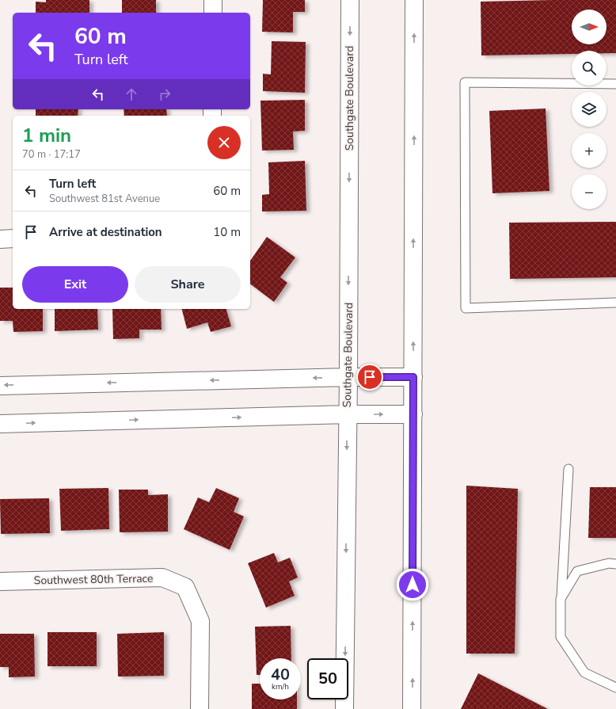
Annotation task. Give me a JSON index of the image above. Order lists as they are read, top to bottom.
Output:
{
  "streets": {
    "main road": ["Southgate Boulevard", "Southwest 80th Terrace"]
  },
  "north": "right",
  "page": {
    "map_buttons": ["+", "−"],
    "turn": ["60 m", "Turn left"],
    "heading": ["1 min", "70 m · 17:17"],
    "list": [
      {
        "name": "Turn left",
        "note": "Southwest 81st Avenue",
        "value": "60 m"
      },
      {
        "name": "Arrive at destination",
        "value": "10 m"
      }
    ],
    "buttons": ["Exit", "Share"],
    "speed": "40 km/h",
    "limit": "50"
  }
}
